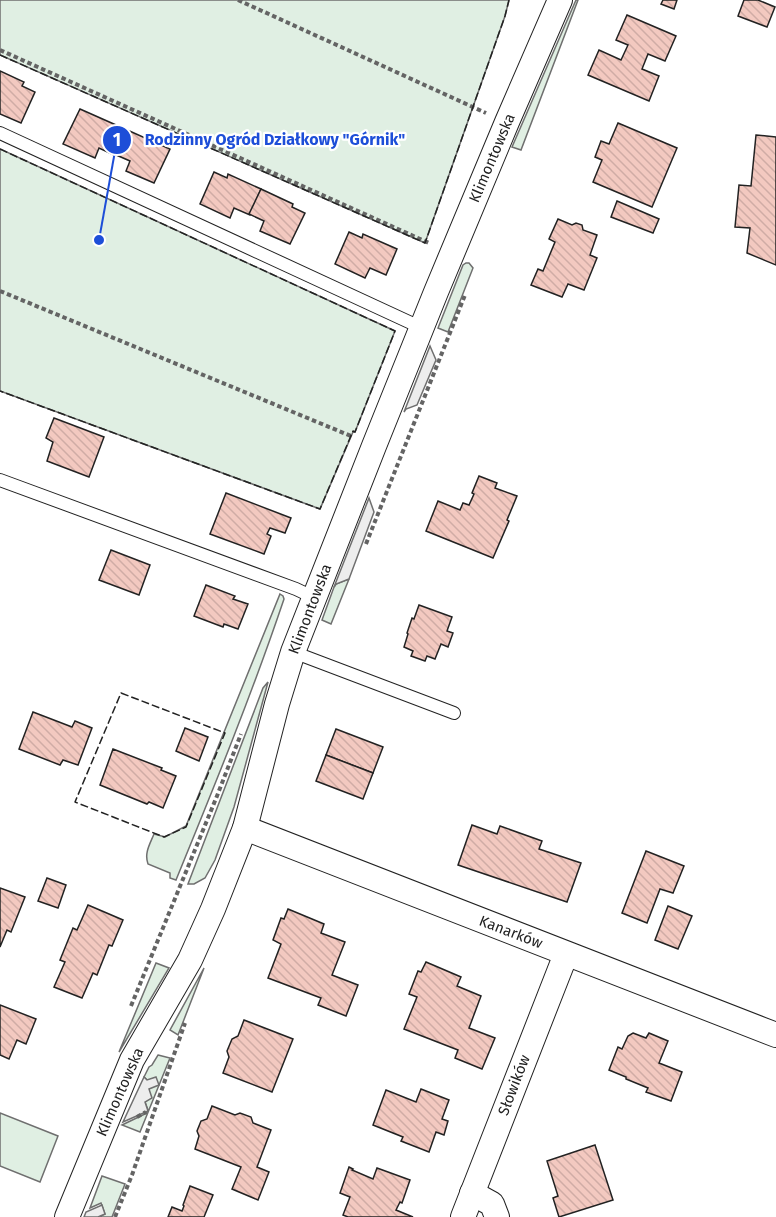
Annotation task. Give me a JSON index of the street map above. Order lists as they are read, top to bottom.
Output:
{
  "streets": {
    "street": ["Klimontowska", "Kanarków", "Słowików"]
  },
  "crossings": [
    ["Klimontowska", "Kanarków"],
    ["Kanarków", "Słowików"]
  ],
  "places": ["Rodzinny Ogród Działkowy \"Górnik\""]
}
